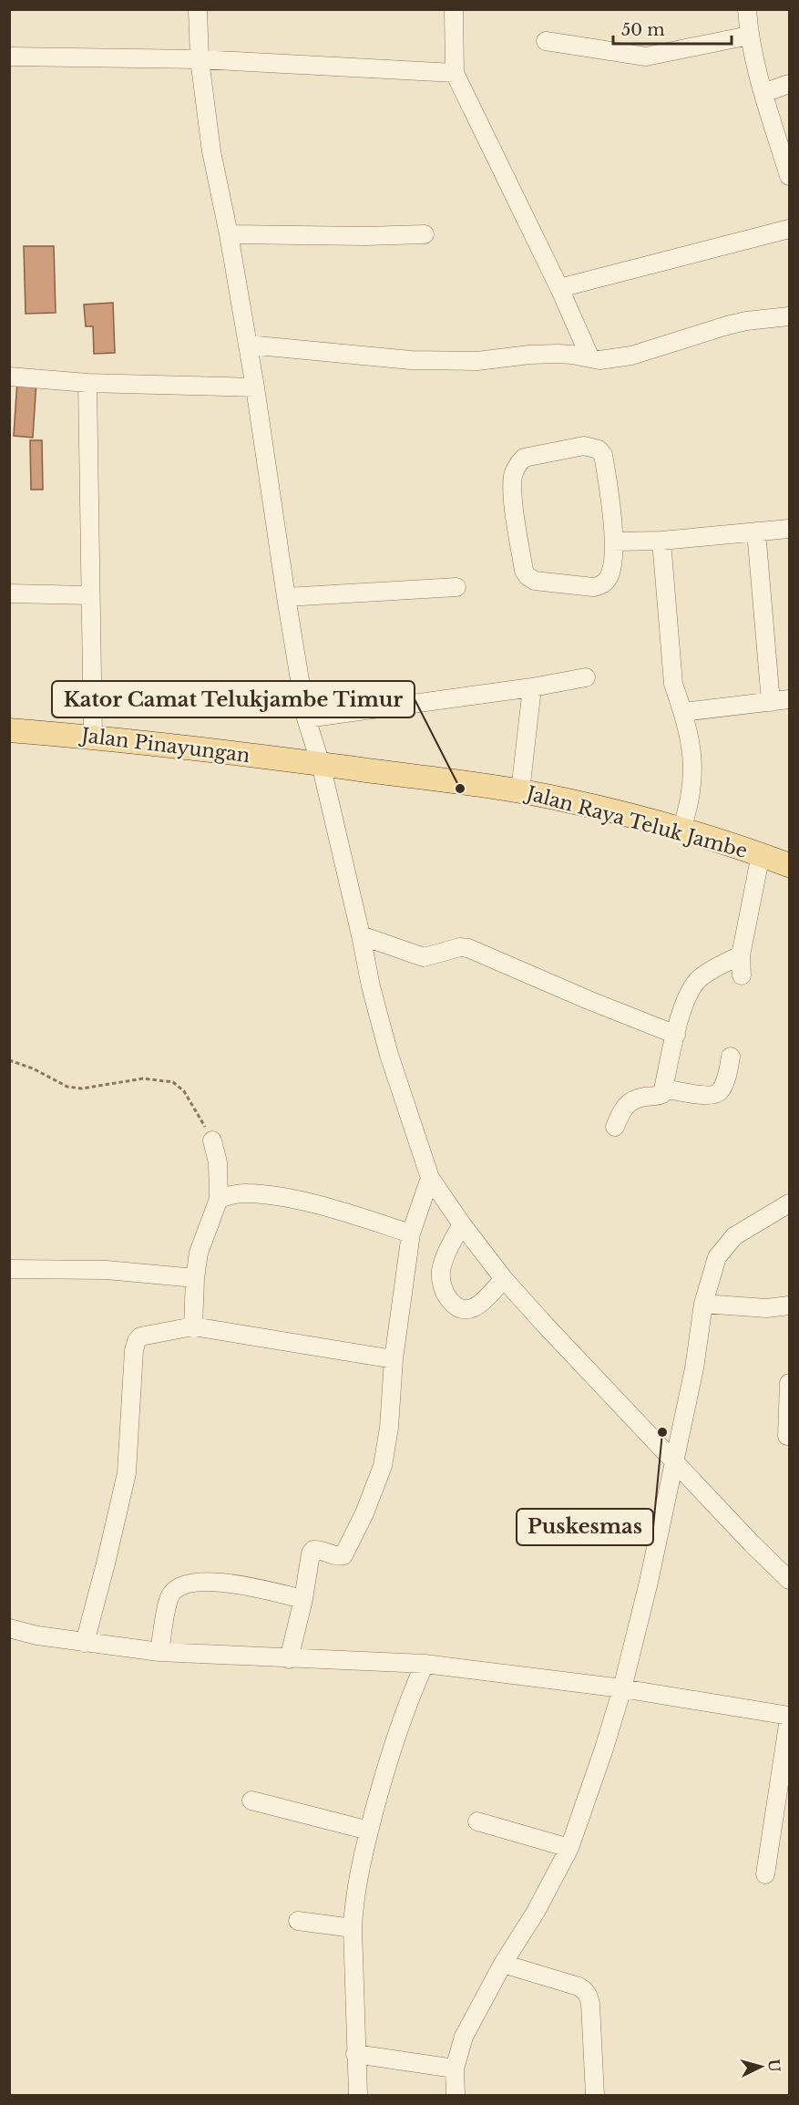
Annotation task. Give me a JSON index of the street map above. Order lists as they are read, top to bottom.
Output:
{
  "streets": {
    "main road": ["Jalan Pinayungan", "Jalan Raya Teluk Jambe"]
  },
  "crossings": [
    ["Jalan Pinayungan", "Jalan Raya Teluk Jambe"]
  ],
  "places": ["Kator Camat Telukjambe Timur", "Puskesmas"],
  "scale_bar": "50 m",
  "north": "right"
}
